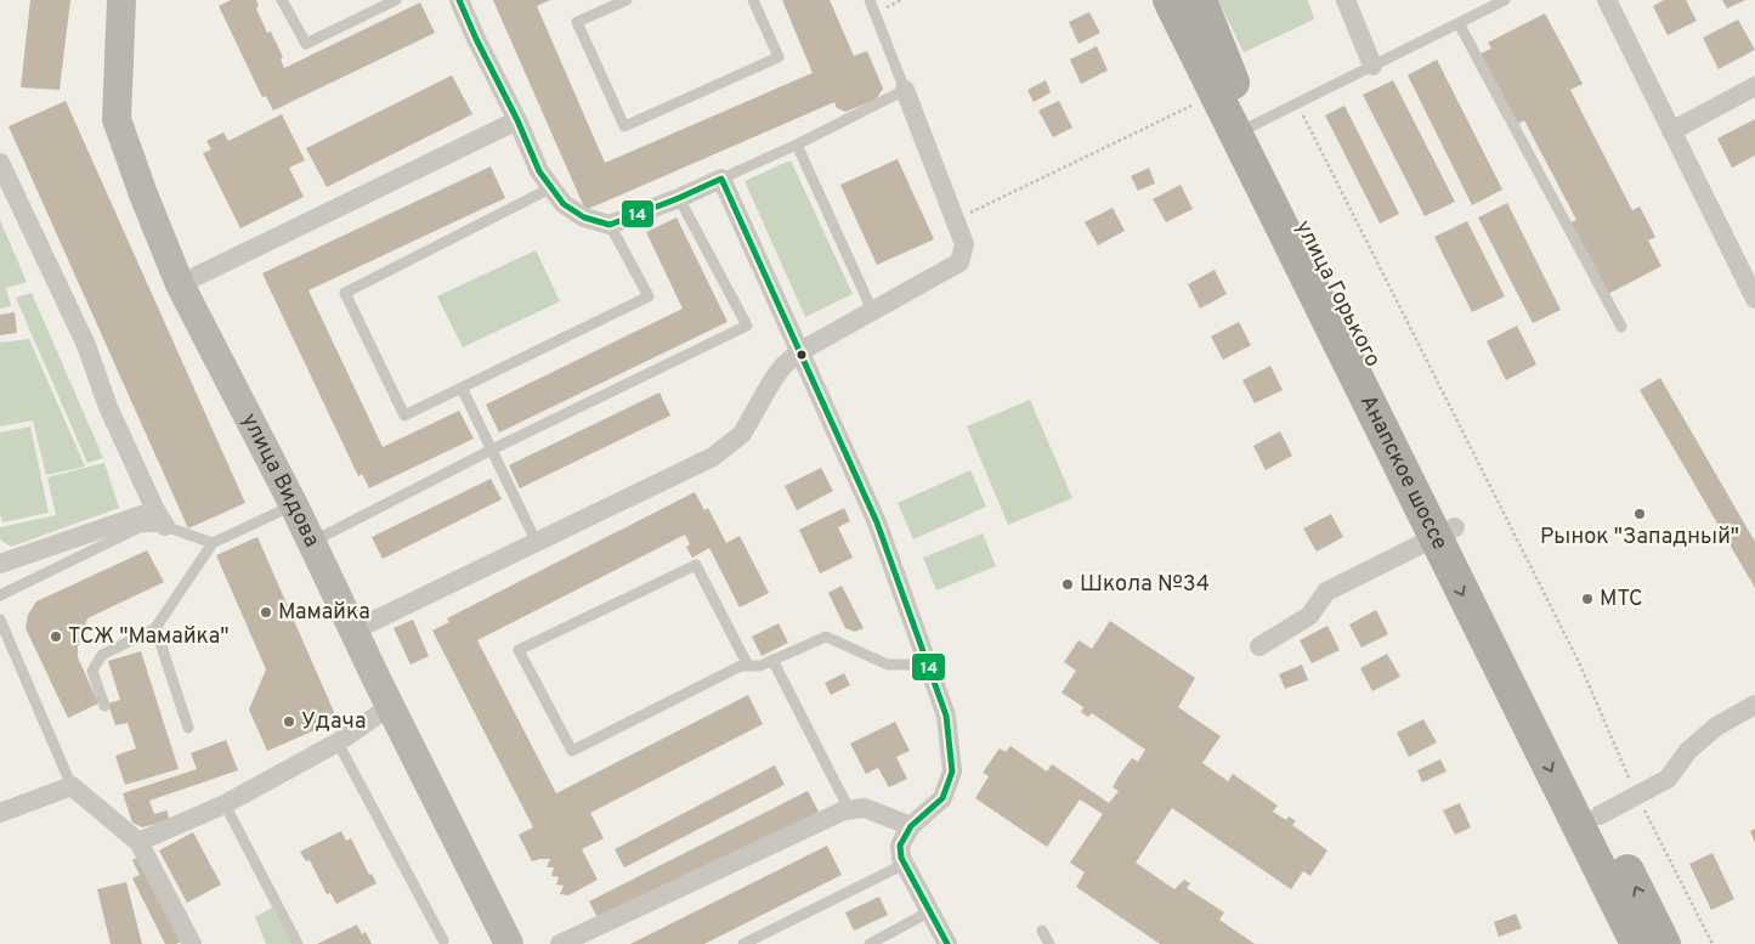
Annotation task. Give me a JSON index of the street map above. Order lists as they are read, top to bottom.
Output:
{
  "streets": {
    "highway": ["улица Горького", "Анапское шоссе"],
    "street": ["улица Видова"]
  },
  "crossings": [
    ["улица Горького", "Анапское шоссе"]
  ],
  "places": [
    "Рынок \"Западный\"",
    "Школа №34",
    "МТС",
    "Мамайка",
    "ТСЖ \"Мамайка\"",
    "Удача"
  ],
  "lines": ["transit line 14"]
}
